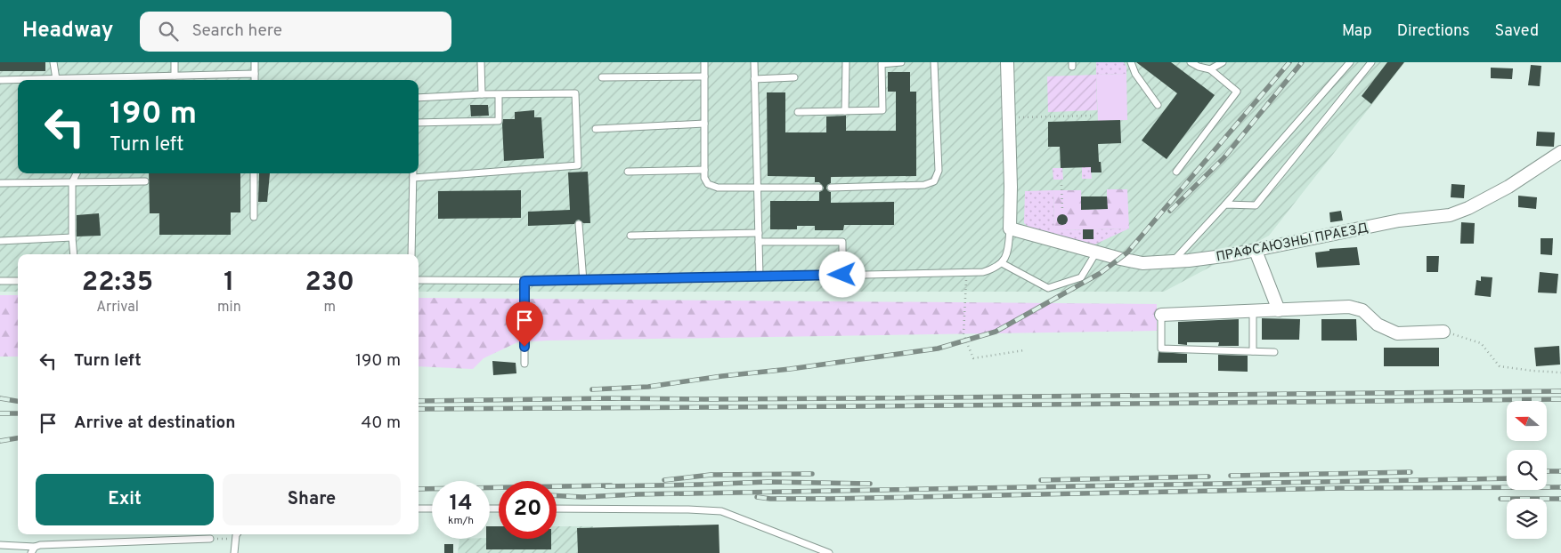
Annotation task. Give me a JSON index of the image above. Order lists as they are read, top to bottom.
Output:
{
  "streets": {
    "street": ["ПРАФСАЮЗНЫ ПРАЕЗД"]
  },
  "north": "left",
  "page": {
    "header": "Headway",
    "search": "Search here",
    "nav": ["Map", "Directions", "Saved"],
    "turn": ["190 m", "Turn left"],
    "eta": [
      "22:35",
      "Arrival",
      "1",
      "min",
      "230",
      "m"
    ],
    "list": [
      {
        "name": "Turn left",
        "value": "190 m"
      },
      {
        "name": "Arrive at destination",
        "value": "40 m"
      }
    ],
    "buttons": ["Exit", "Share"],
    "speed": "14 km/h",
    "limit": "20"
  }
}
